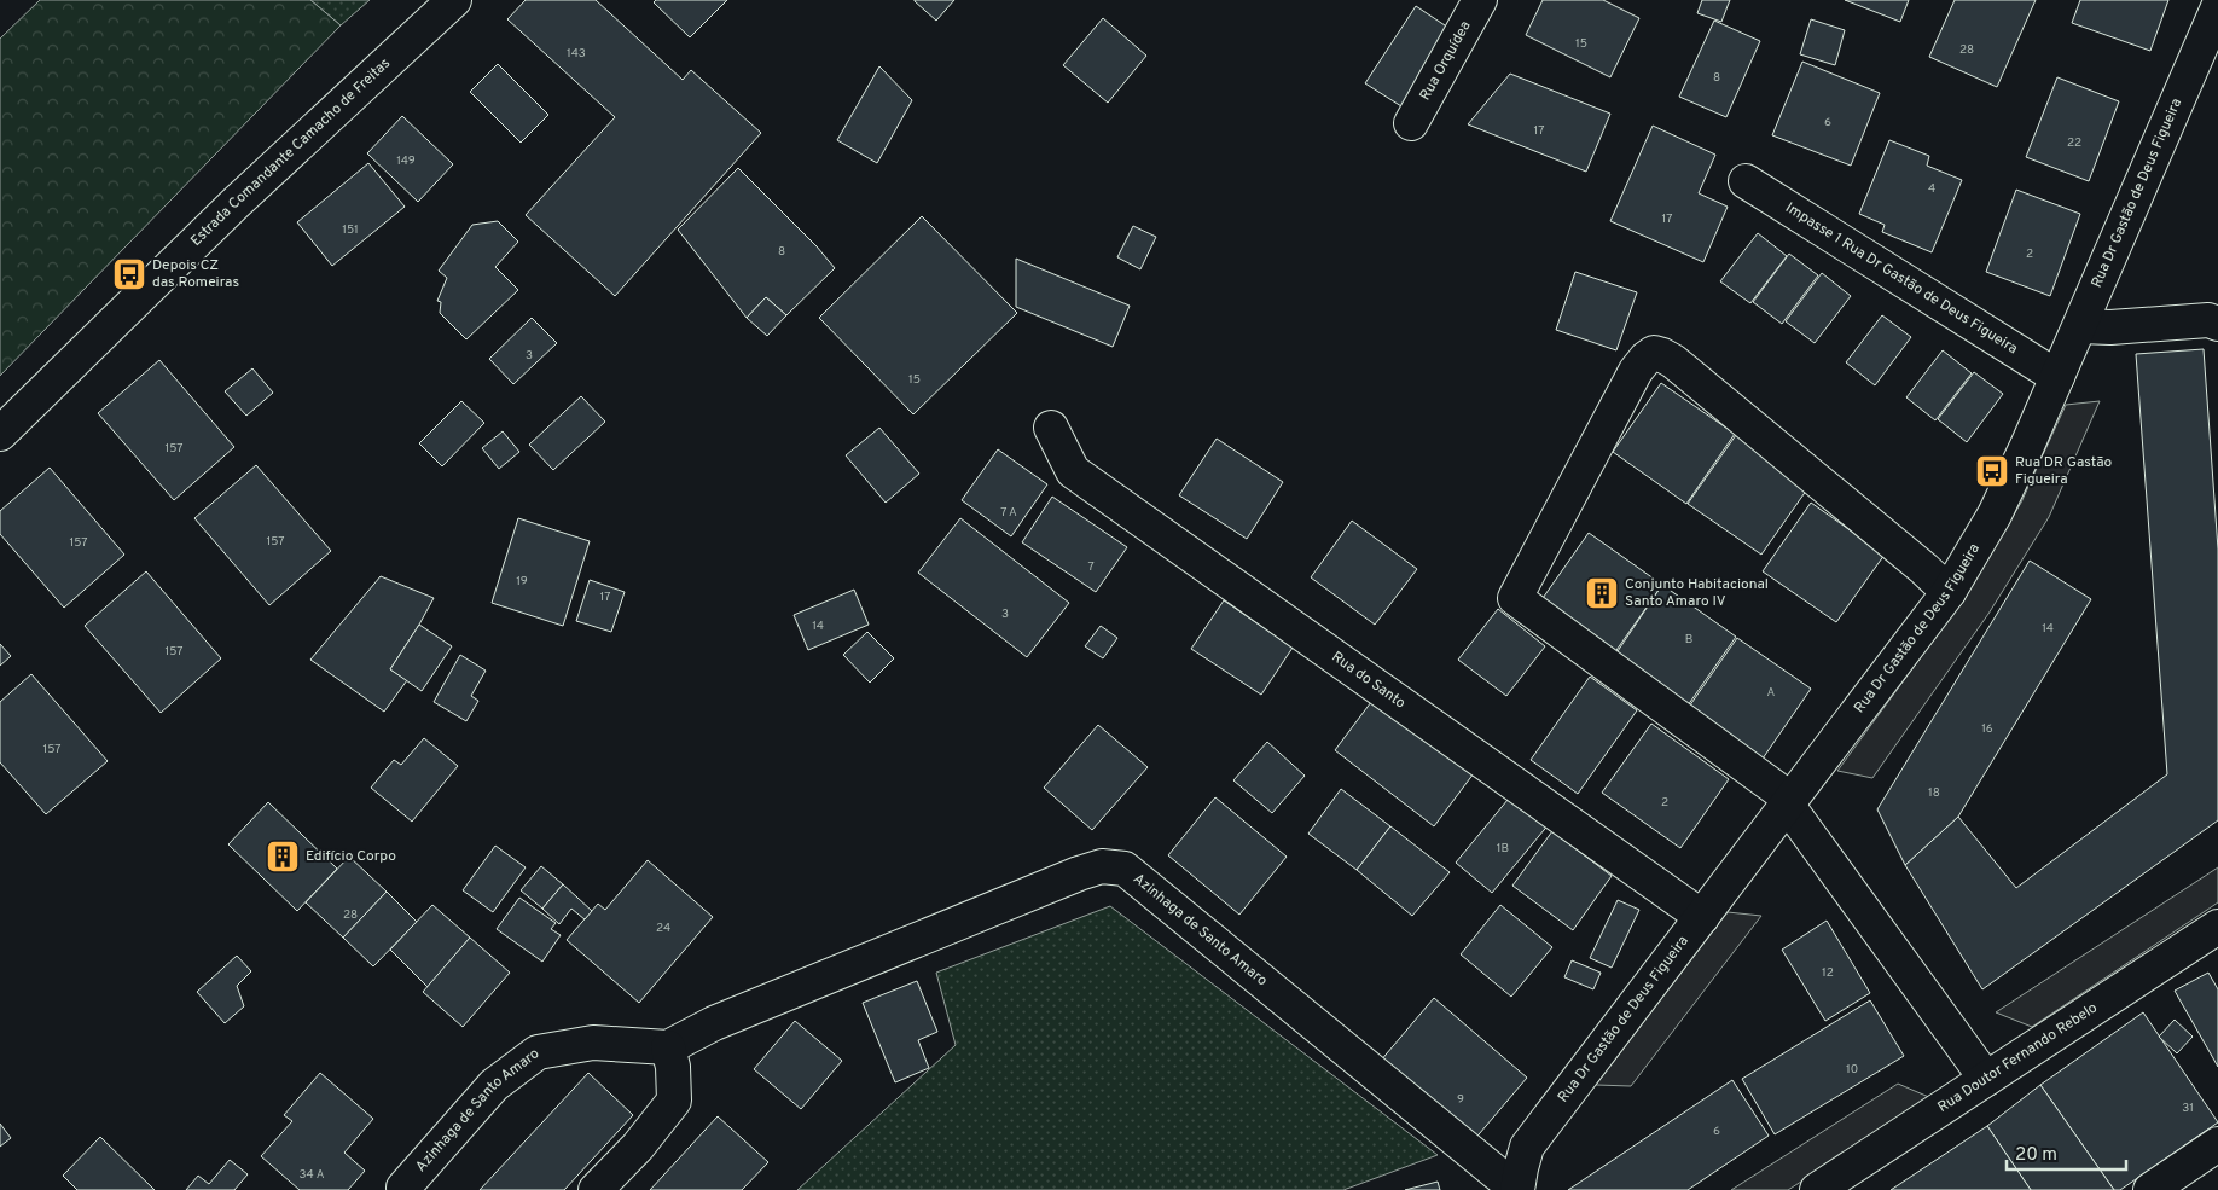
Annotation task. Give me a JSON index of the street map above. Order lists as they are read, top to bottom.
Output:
{
  "streets": {
    "street": [
      "Rua Orquídea",
      "Estrada Comandante Camacho de Freitas",
      "Rua Dr Gastão de Deus Figueira",
      "Impasse 1 Rua Dr Gastão de Deus Figueira",
      "Rua do Santo",
      "Azinhaga de Santo Amaro",
      "Rua Doutor Fernando Rebelo"
    ]
  },
  "crossings": [
    ["Rua Dr Gastão de Deus Figueira", "Impasse 1 Rua Dr Gastão de Deus Figueira"],
    ["Rua Dr Gastão de Deus Figueira", "Rua do Santo"],
    ["Rua Dr Gastão de Deus Figueira", "Azinhaga de Santo Amaro"]
  ],
  "places": {
    "bus stop": ["Depois CZ das Romeiras", "Rua DR Gastão Figueira"],
    "building": ["Conjunto Habitacional Santo Amaro IV", "Edifício Corpo"]
  },
  "house_numbers": [
    "15",
    "28",
    "143",
    "8",
    "6",
    "17",
    "22",
    "149",
    "4",
    "17",
    "151",
    "8",
    "2",
    "3",
    "15",
    "157",
    "7 A",
    "157",
    "157",
    "7",
    "19",
    "17",
    "3",
    "14",
    "14",
    "B",
    "157",
    "A",
    "16",
    "157",
    "18",
    "2",
    "1B",
    "28",
    "24",
    "12",
    "10",
    "9",
    "31",
    "6",
    "34 A"
  ],
  "scale_bar": "20 m"
}
